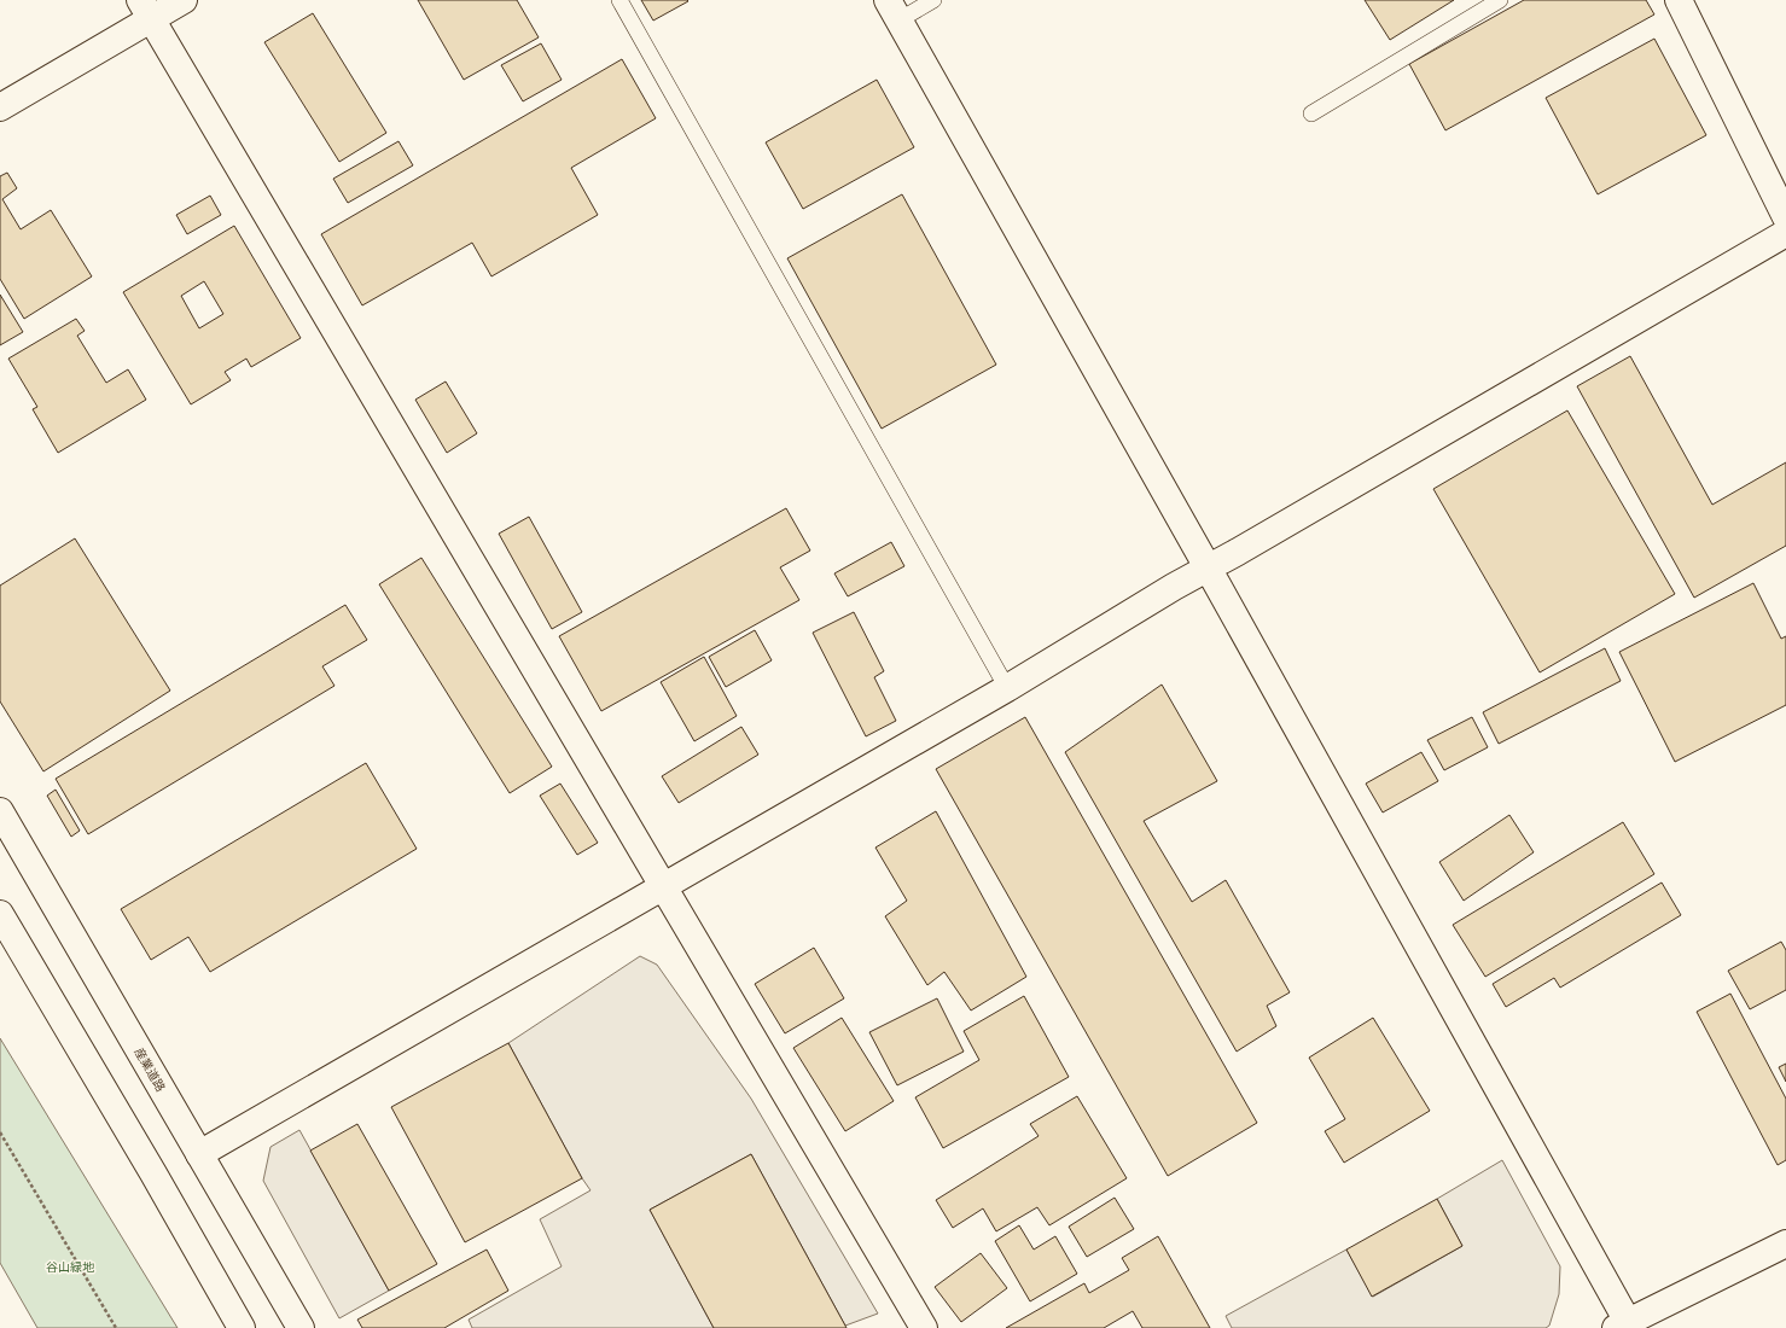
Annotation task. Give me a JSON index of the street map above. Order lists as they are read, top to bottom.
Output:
{
  "streets": {
    "street": ["産業道路"]
  },
  "parks": ["谷山緑地"]
}
